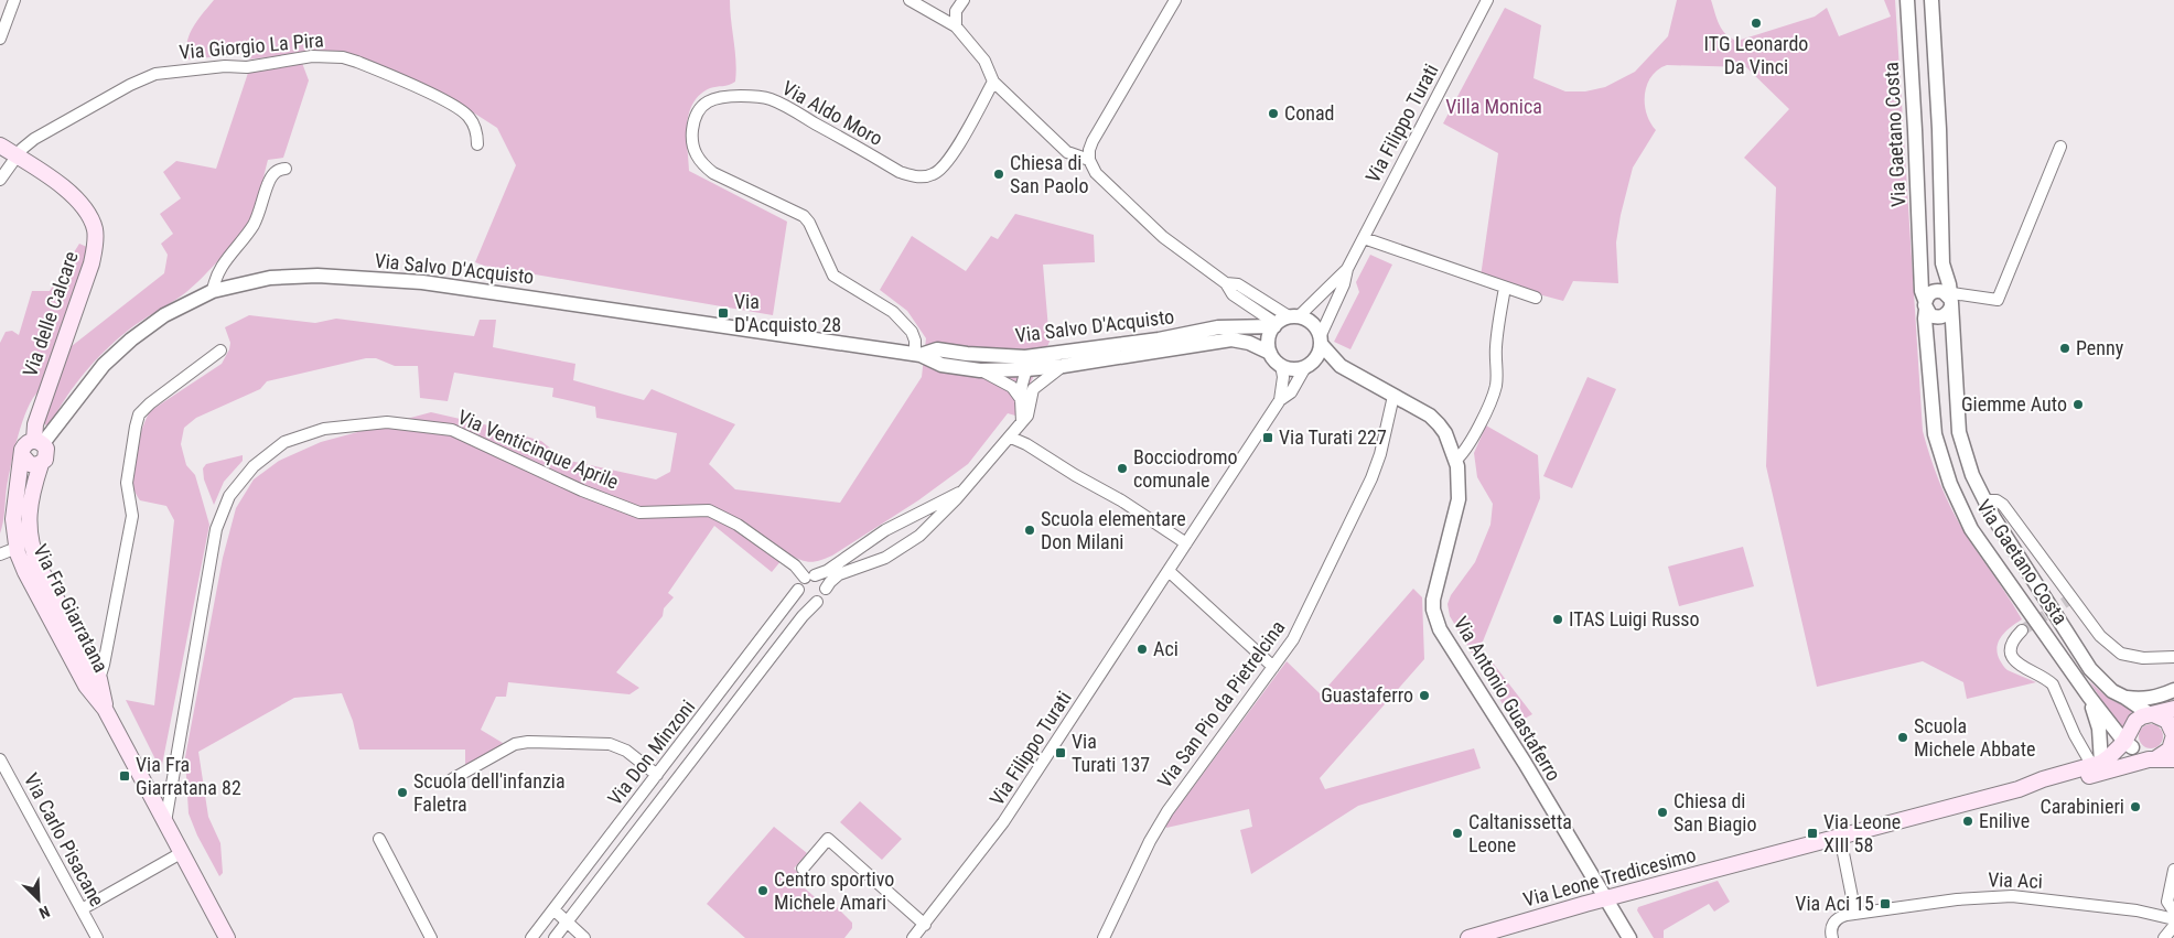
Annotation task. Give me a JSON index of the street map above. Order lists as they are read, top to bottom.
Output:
{
  "streets": {
    "main road": ["Via delle Calcare", "Via Fra Giarratana", "Via Leone Tredicesimo"],
    "street": [
      "Via Giorgio La Pira",
      "Via Aldo Moro",
      "Via Filippo Turati",
      "Via Gaetano Costa",
      "Via Salvo D'Acquisto",
      "Via Venticinque Aprile",
      "Via Antonio Guastaferro",
      "Via San Pio da Pietrelcina",
      "Via Don Minzoni",
      "Via Carlo Pisacane",
      "Via Aci"
    ]
  },
  "crossings": [
    ["Via Giorgio La Pira", "Via delle Calcare"],
    ["Via Aldo Moro", "Via Salvo D'Acquisto"],
    ["Via Filippo Turati", "Via Salvo D'Acquisto"],
    ["Via Salvo D'Acquisto", "Via delle Calcare"],
    ["Via Salvo D'Acquisto", "Via Fra Giarratana"],
    ["Via delle Calcare", "Via Fra Giarratana"],
    ["Via Venticinque Aprile", "Via Fra Giarratana"],
    ["Via Venticinque Aprile", "Via Don Minzoni"],
    ["Via Antonio Guastaferro", "Via San Pio da Pietrelcina"],
    ["Via Antonio Guastaferro", "Via Leone Tredicesimo"]
  ],
  "parks": ["Villa Monica"],
  "places": {
    "other": [
      "ITG Leonardo Da Vinci",
      "Conad",
      "Chiesa di San Paolo",
      "Penny",
      "Giemme Auto",
      "Bocciodromo comunale",
      "Scuola elementare Don Milani",
      "ITAS Luigi Russo",
      "Aci",
      "Guastaferro",
      "Scuola Michele Abbate",
      "Scuola dell'infanzia Faletra",
      "Carabinieri",
      "Chiesa di San Biagio",
      "Enilive",
      "Caltanissetta Leone",
      "Centro sportivo Michele Amari"
    ],
    "transit": [
      "Via D'Acquisto 28",
      "Via Turati 227",
      "Via Turati 137",
      "Via Fra Giarratana 82",
      "Via Leone XIII 58",
      "Via Aci 15"
    ]
  },
  "north": "bottom right"
}
